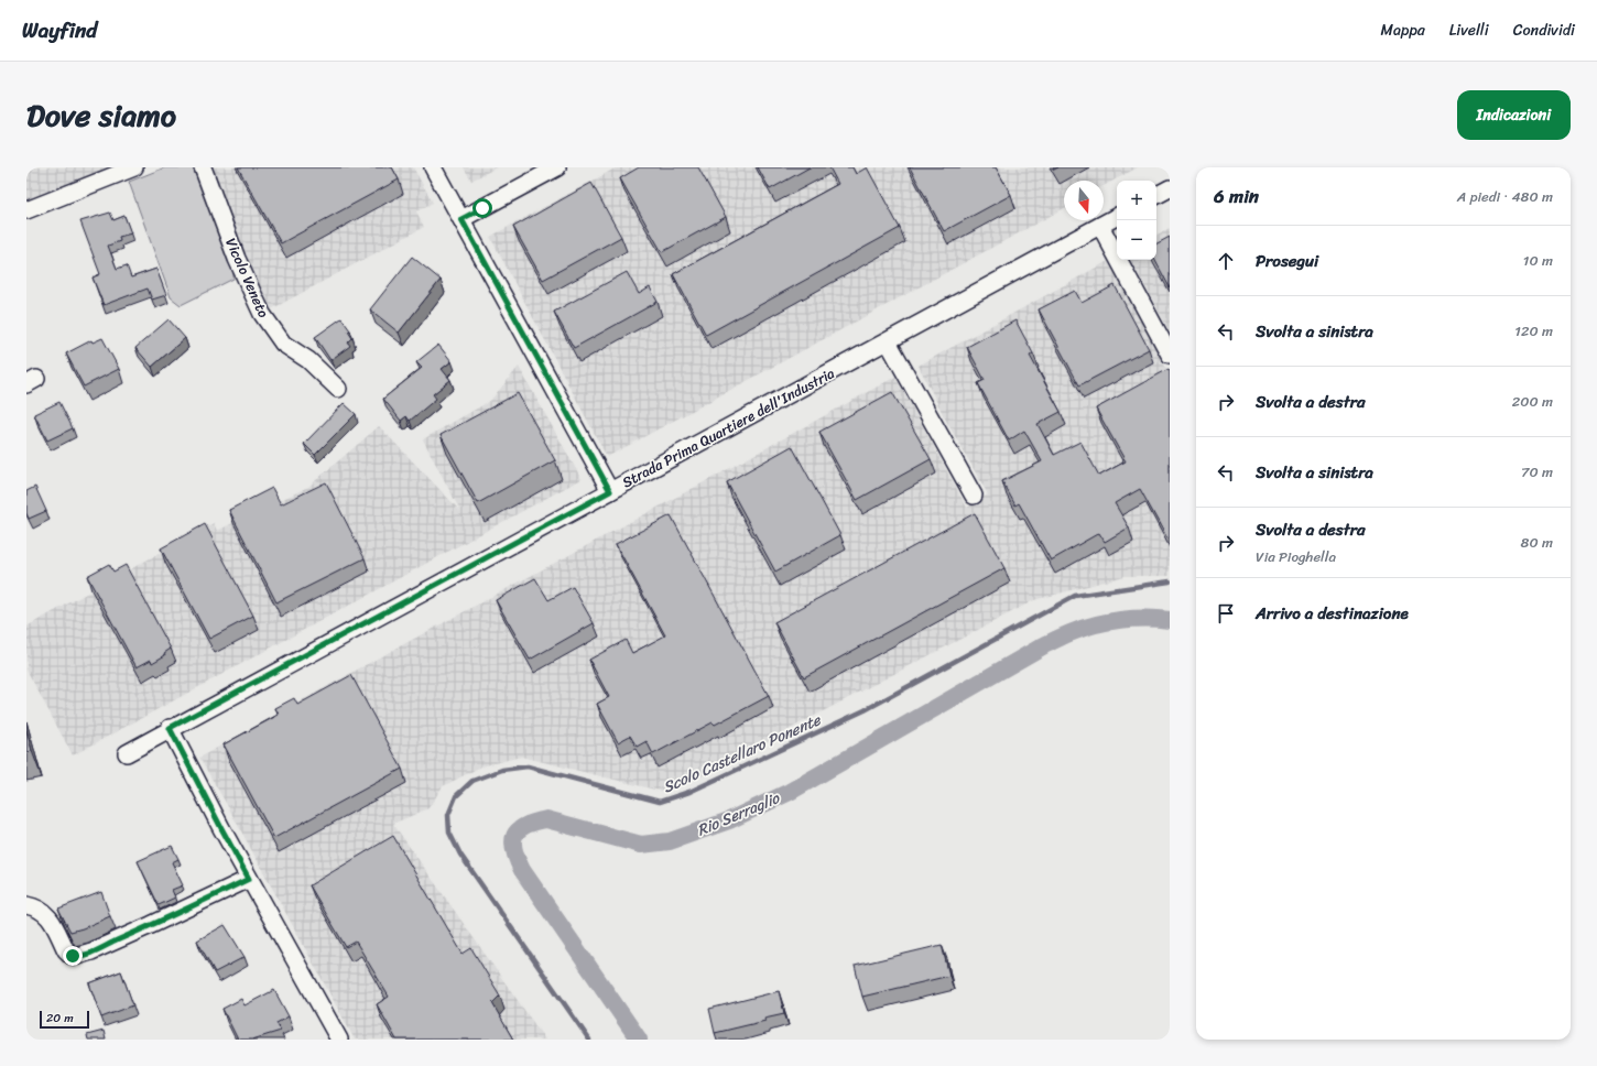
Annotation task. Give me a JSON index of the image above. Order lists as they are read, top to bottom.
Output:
{
  "streets": {
    "street": ["Vicolo Veneto", "Strada Prima Quartiere dell'Industria"]
  },
  "water": ["Scolo Castellaro Ponente", "Rio Serraglio"],
  "scale_bar": "20 m",
  "north": "bottom",
  "page": {
    "header": "Wayfind",
    "nav": ["Mappa", "Livelli", "Condividi"],
    "title": "Dove siamo",
    "buttons": "Indicazioni",
    "heading": ["6 min", "A piedi · 480 m"],
    "map_buttons": ["+", "−"],
    "list": [
      ["Prosegui", "10 m"],
      ["Svolta a sinistra", "120 m"],
      ["Svolta a destra", "200 m"],
      ["Svolta a sinistra", "70 m"],
      ["Svolta a destra", "Via Pioghella", "80 m"],
      "Arrivo a destinazione"
    ],
    "scale": "20 m"
  }
}
